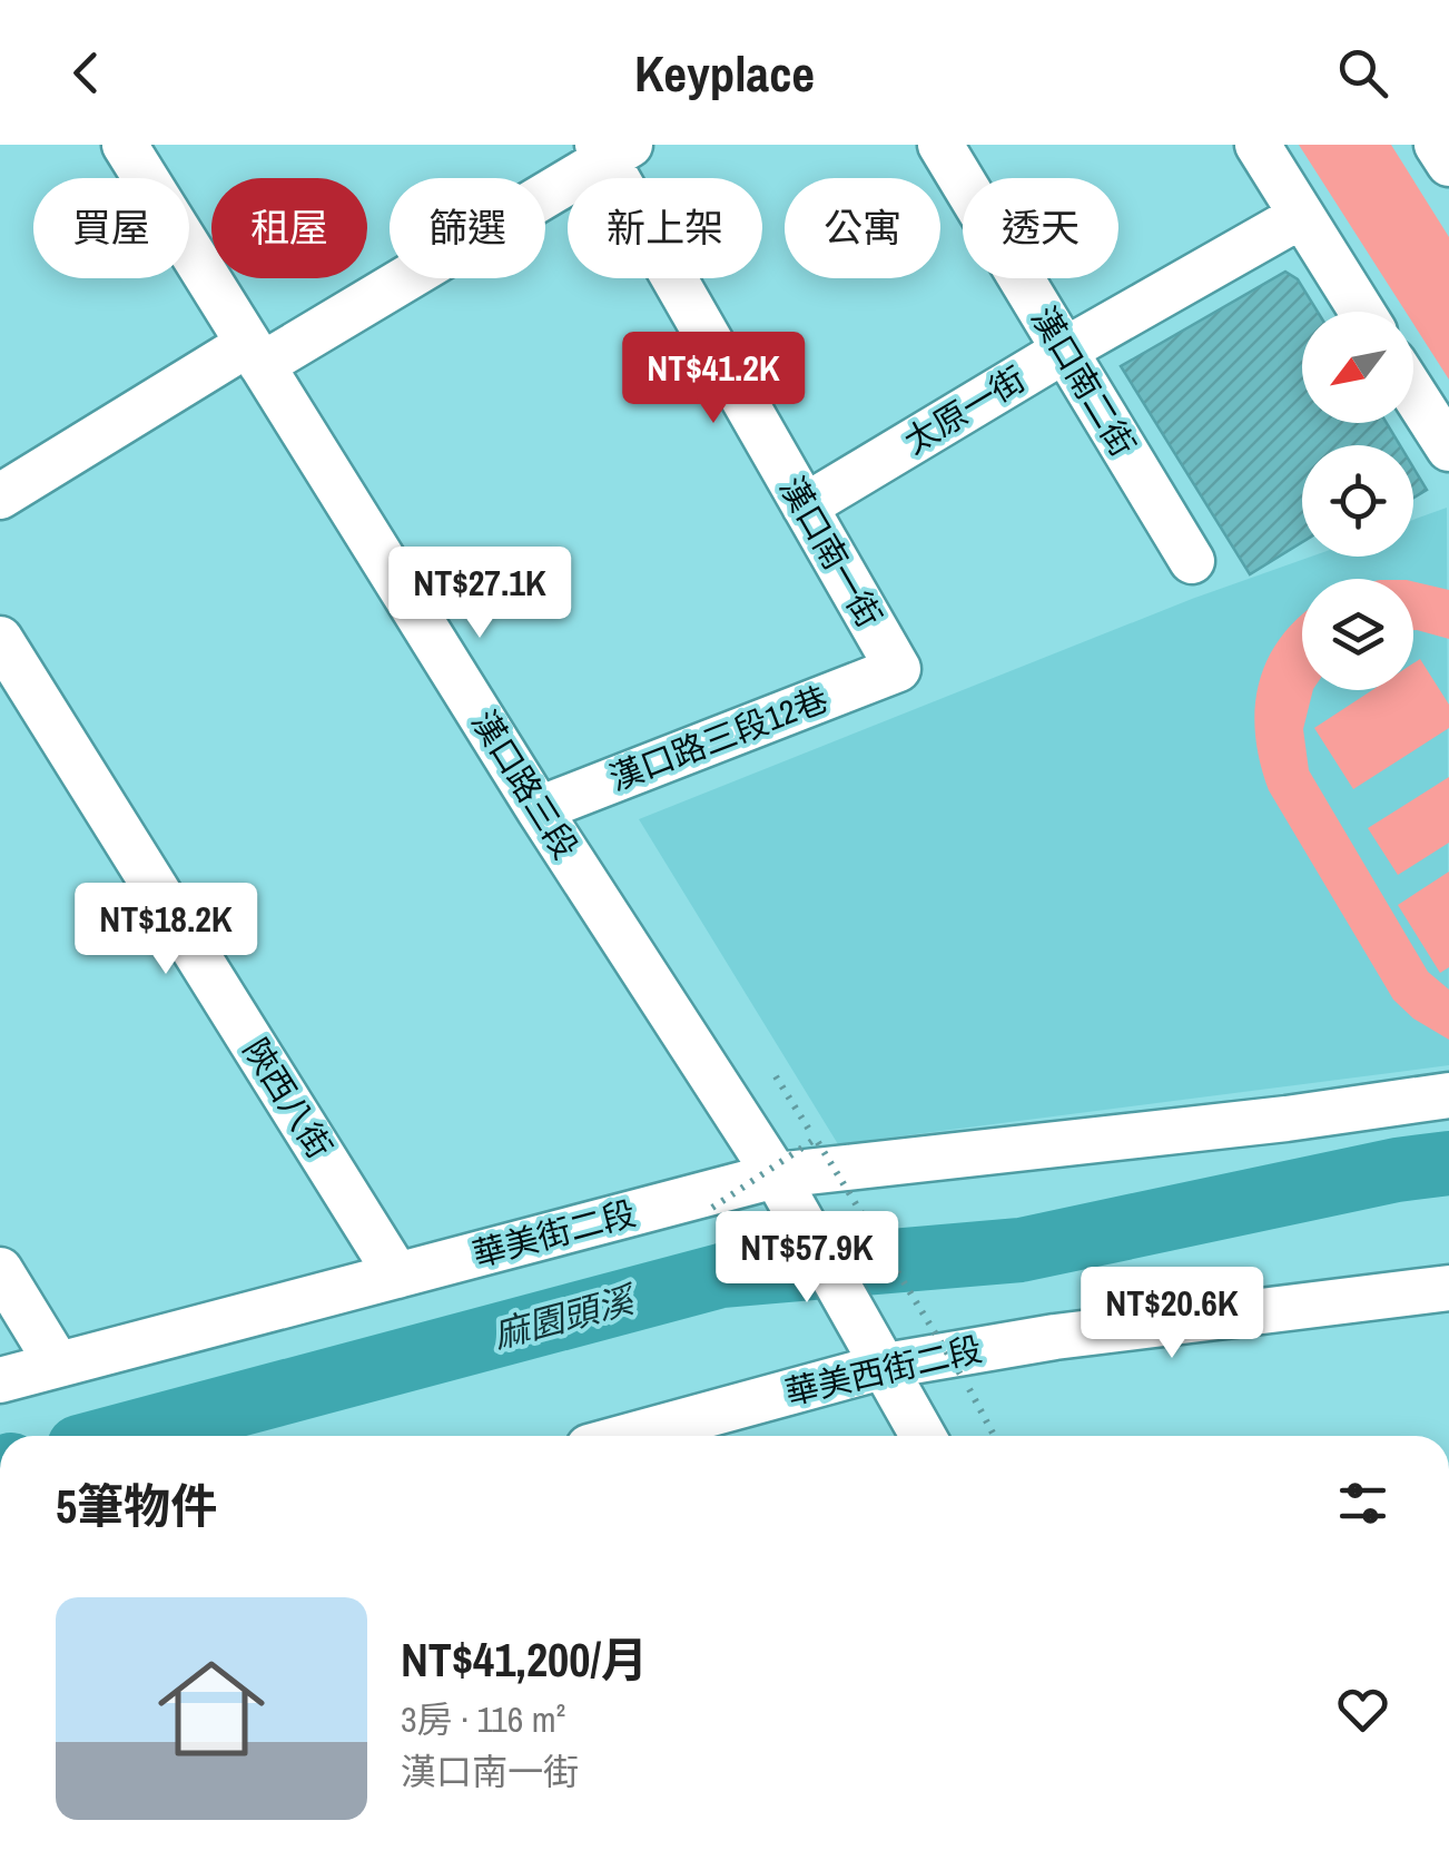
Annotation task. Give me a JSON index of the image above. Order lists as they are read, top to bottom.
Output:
{
  "streets": {
    "street": [
      "漢口南二街",
      "太原一街",
      "漢口南一街",
      "漢口路三段12巷",
      "漢口路三段",
      "陝西八街",
      "華美街二段",
      "華美西街二段"
    ]
  },
  "crossings": [
    ["漢口南二街", "太原一街"],
    ["太原一街", "漢口南一街"],
    ["漢口南一街", "漢口路三段12巷"],
    ["漢口路三段12巷", "漢口路三段"],
    ["漢口路三段", "華美街二段"],
    ["漢口路三段", "華美西街二段"],
    ["陝西八街", "華美街二段"]
  ],
  "water": ["麻園頭溪"],
  "north": "bottom left",
  "page": {
    "header": "Keyplace",
    "chip": [
      "買屋",
      "租屋",
      "篩選",
      "新上架",
      "公寓",
      "透天"
    ],
    "price": [
      "NT$41.2K",
      "NT$27.1K",
      "NT$18.2K",
      "NT$57.9K",
      "NT$20.6K"
    ],
    "heading": "5筆物件",
    "list": [
      {
        "name": "NT$41,200/月",
        "note": "3房 · 116 m² · 漢口南一街"
      }
    ]
  }
}
